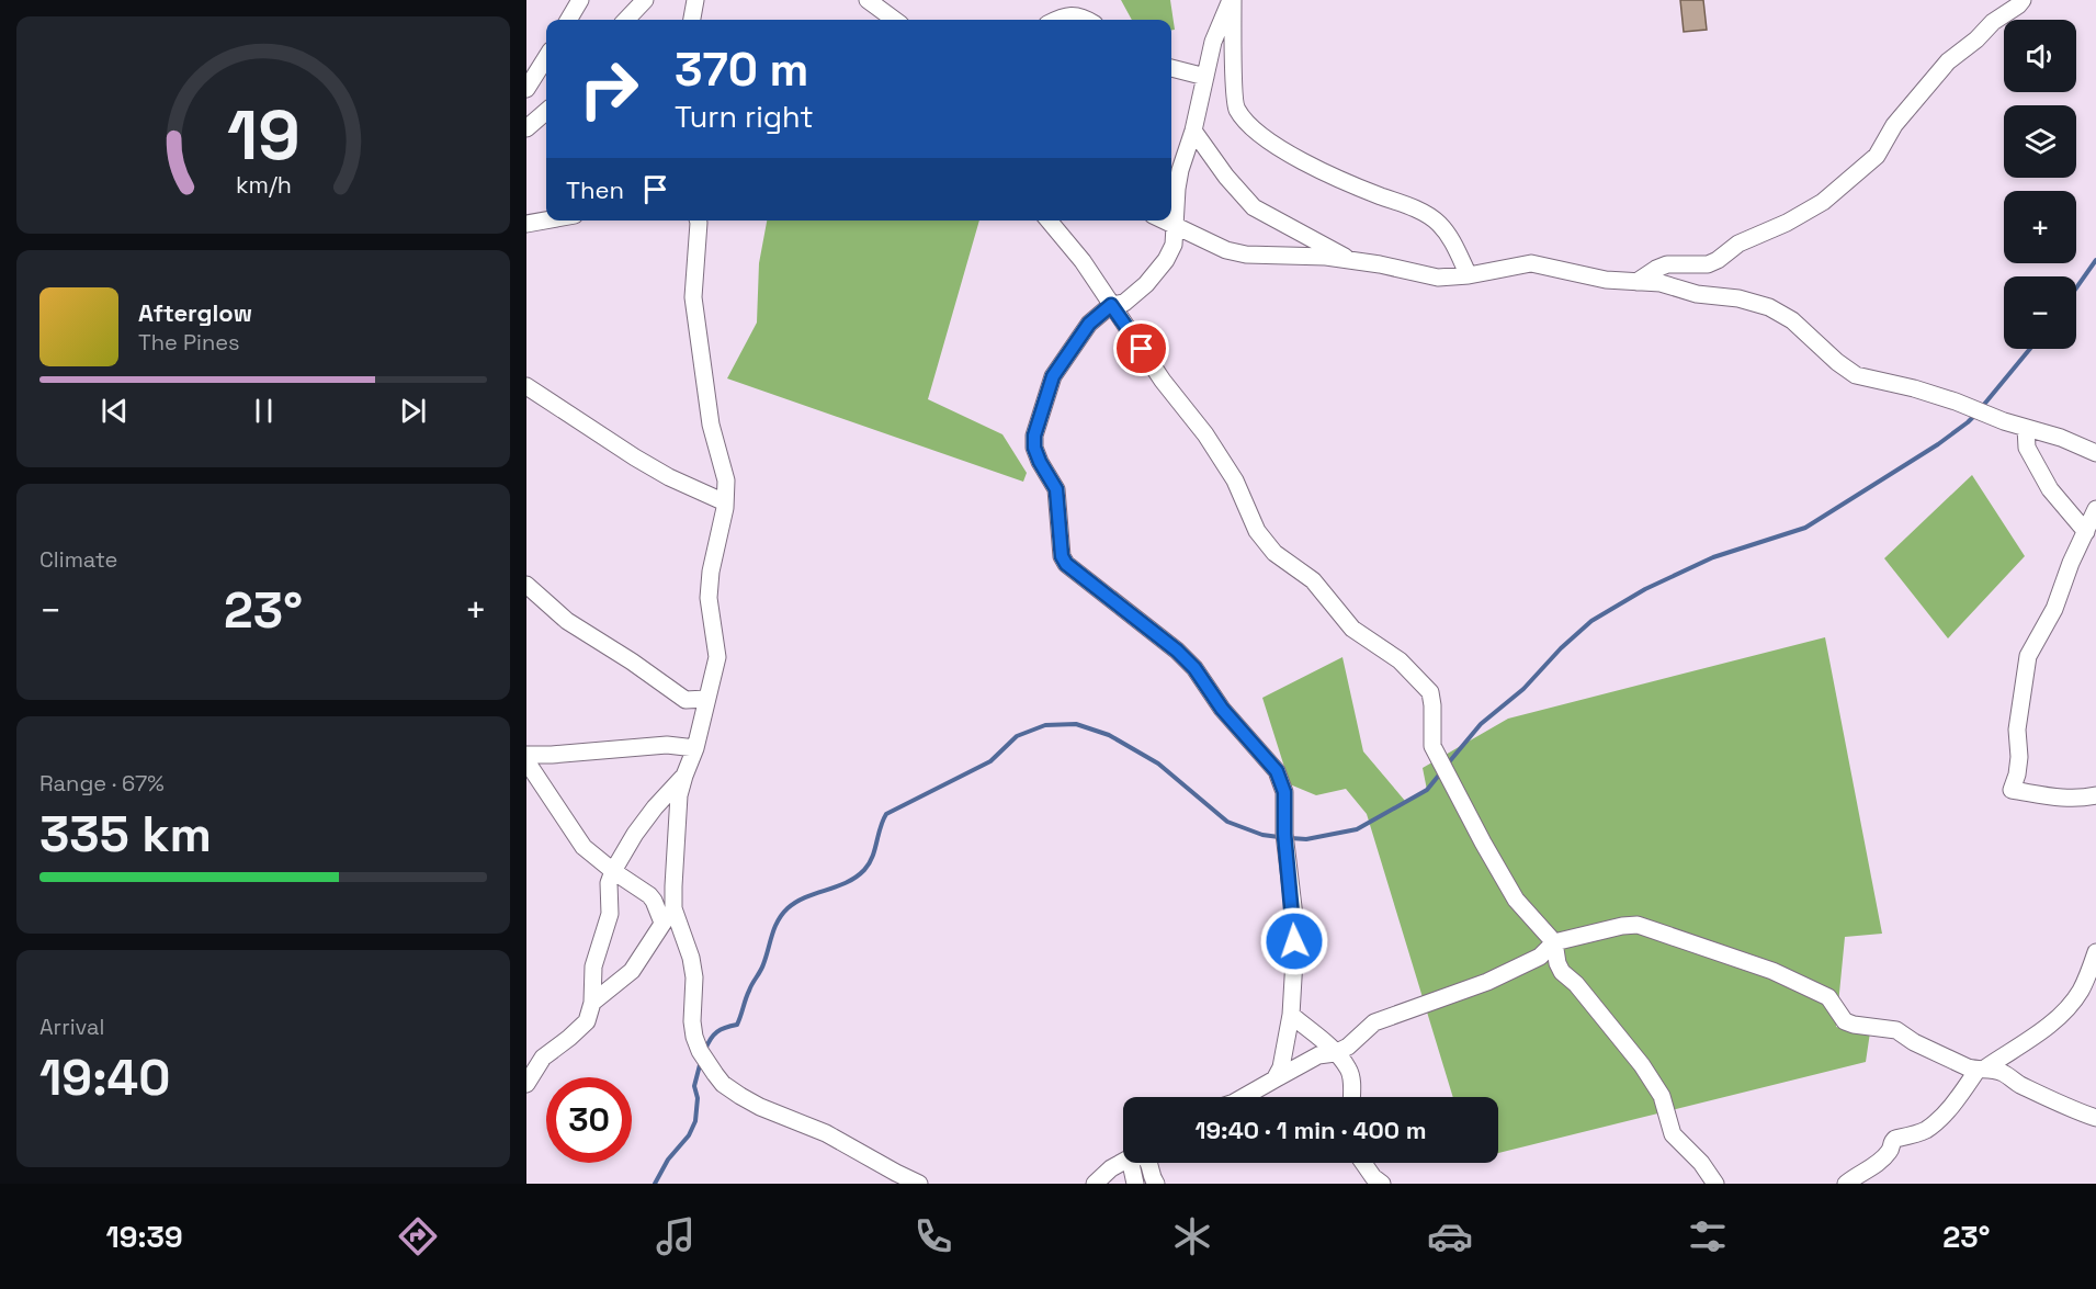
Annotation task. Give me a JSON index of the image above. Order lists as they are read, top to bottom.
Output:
{
  "page": {
    "map_buttons": ["+", "−"],
    "turn": ["370 m", "Turn right"],
    "then": "Then",
    "song": ["Afterglow", "The Pines"],
    "tile": [
      "Climate",
      ["Range · 67%", "335 km"],
      ["Arrival", "19:40"]
    ],
    "heat": ["−", "23°", "+"],
    "limit": "30",
    "trip": "19:40 · 1 min · 400 m",
    "tabs": ["19:39", "23°"],
    "gauge": ["19", "km/h"]
  }
}
